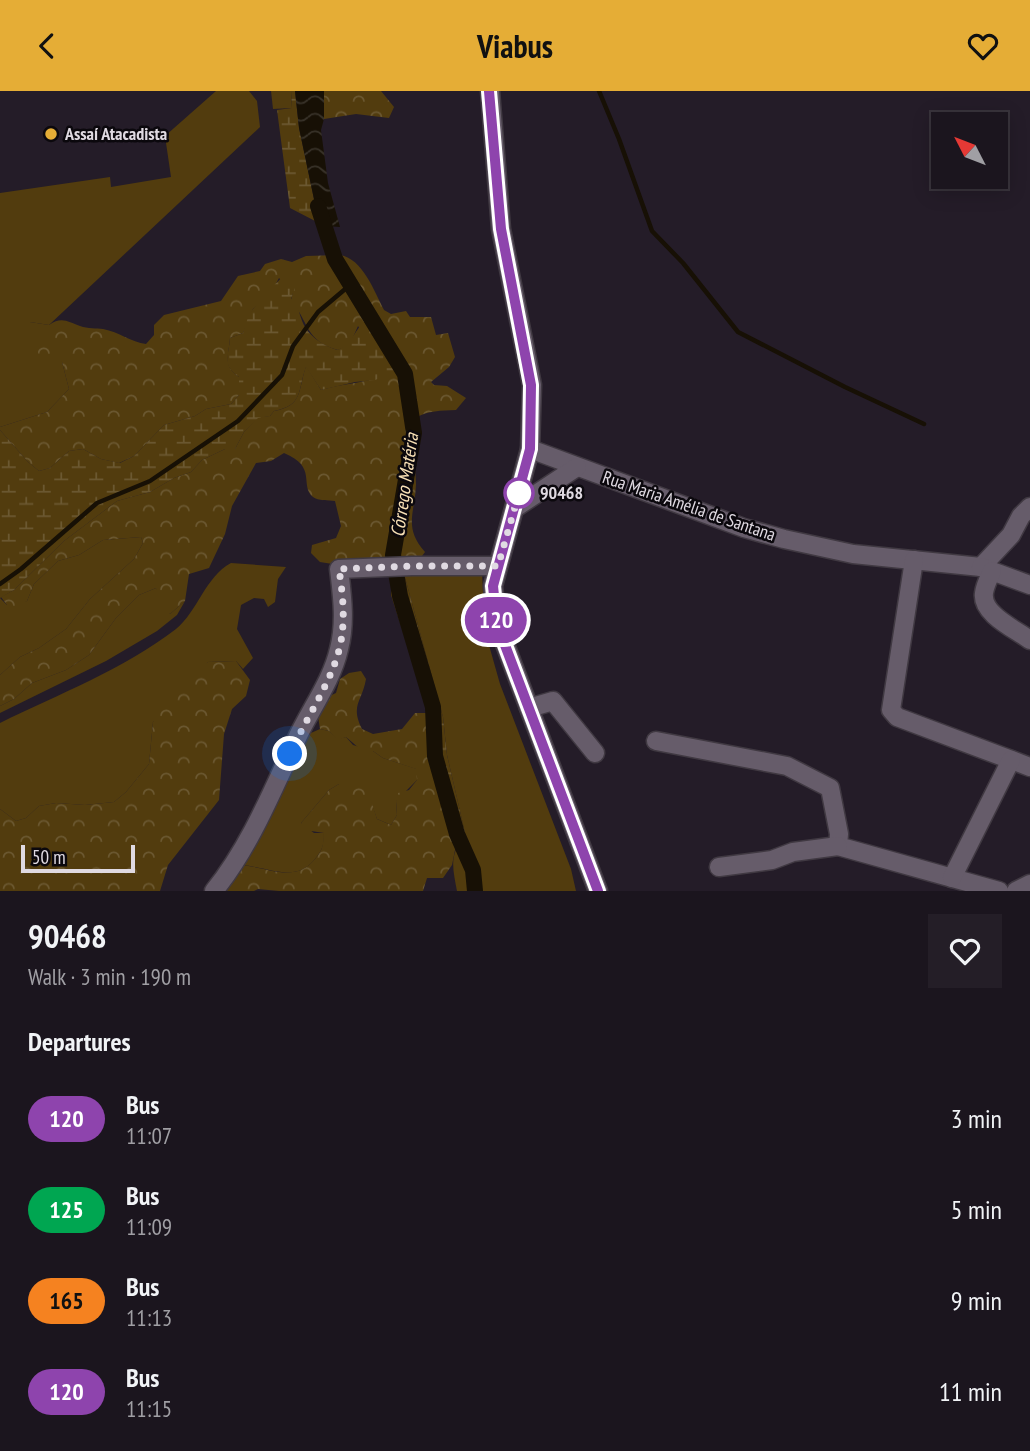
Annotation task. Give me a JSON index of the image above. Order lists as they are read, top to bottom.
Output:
{
  "streets": {
    "street": ["Rua Maria Amélia de Santana"]
  },
  "water": ["Córrego Matéria"],
  "places": ["Assaí Atacadista", "90468"],
  "lines": ["bus line 120"],
  "scale_bar": "50 m",
  "north": "top left",
  "page": {
    "header": "Viabus",
    "on_map": "120",
    "scale": "50 m",
    "heading": [
      ["90468", "Walk · 3 min · 190 m"],
      "Departures"
    ],
    "list": [
      {
        "mark": "120",
        "name": "Bus",
        "note": "11:07",
        "value": "3 min"
      },
      {
        "mark": "125",
        "name": "Bus",
        "note": "11:09",
        "value": "5 min"
      },
      {
        "mark": "165",
        "name": "Bus",
        "note": "11:13",
        "value": "9 min"
      },
      {
        "mark": "120",
        "name": "Bus",
        "note": "11:15",
        "value": "11 min"
      }
    ]
  }
}
